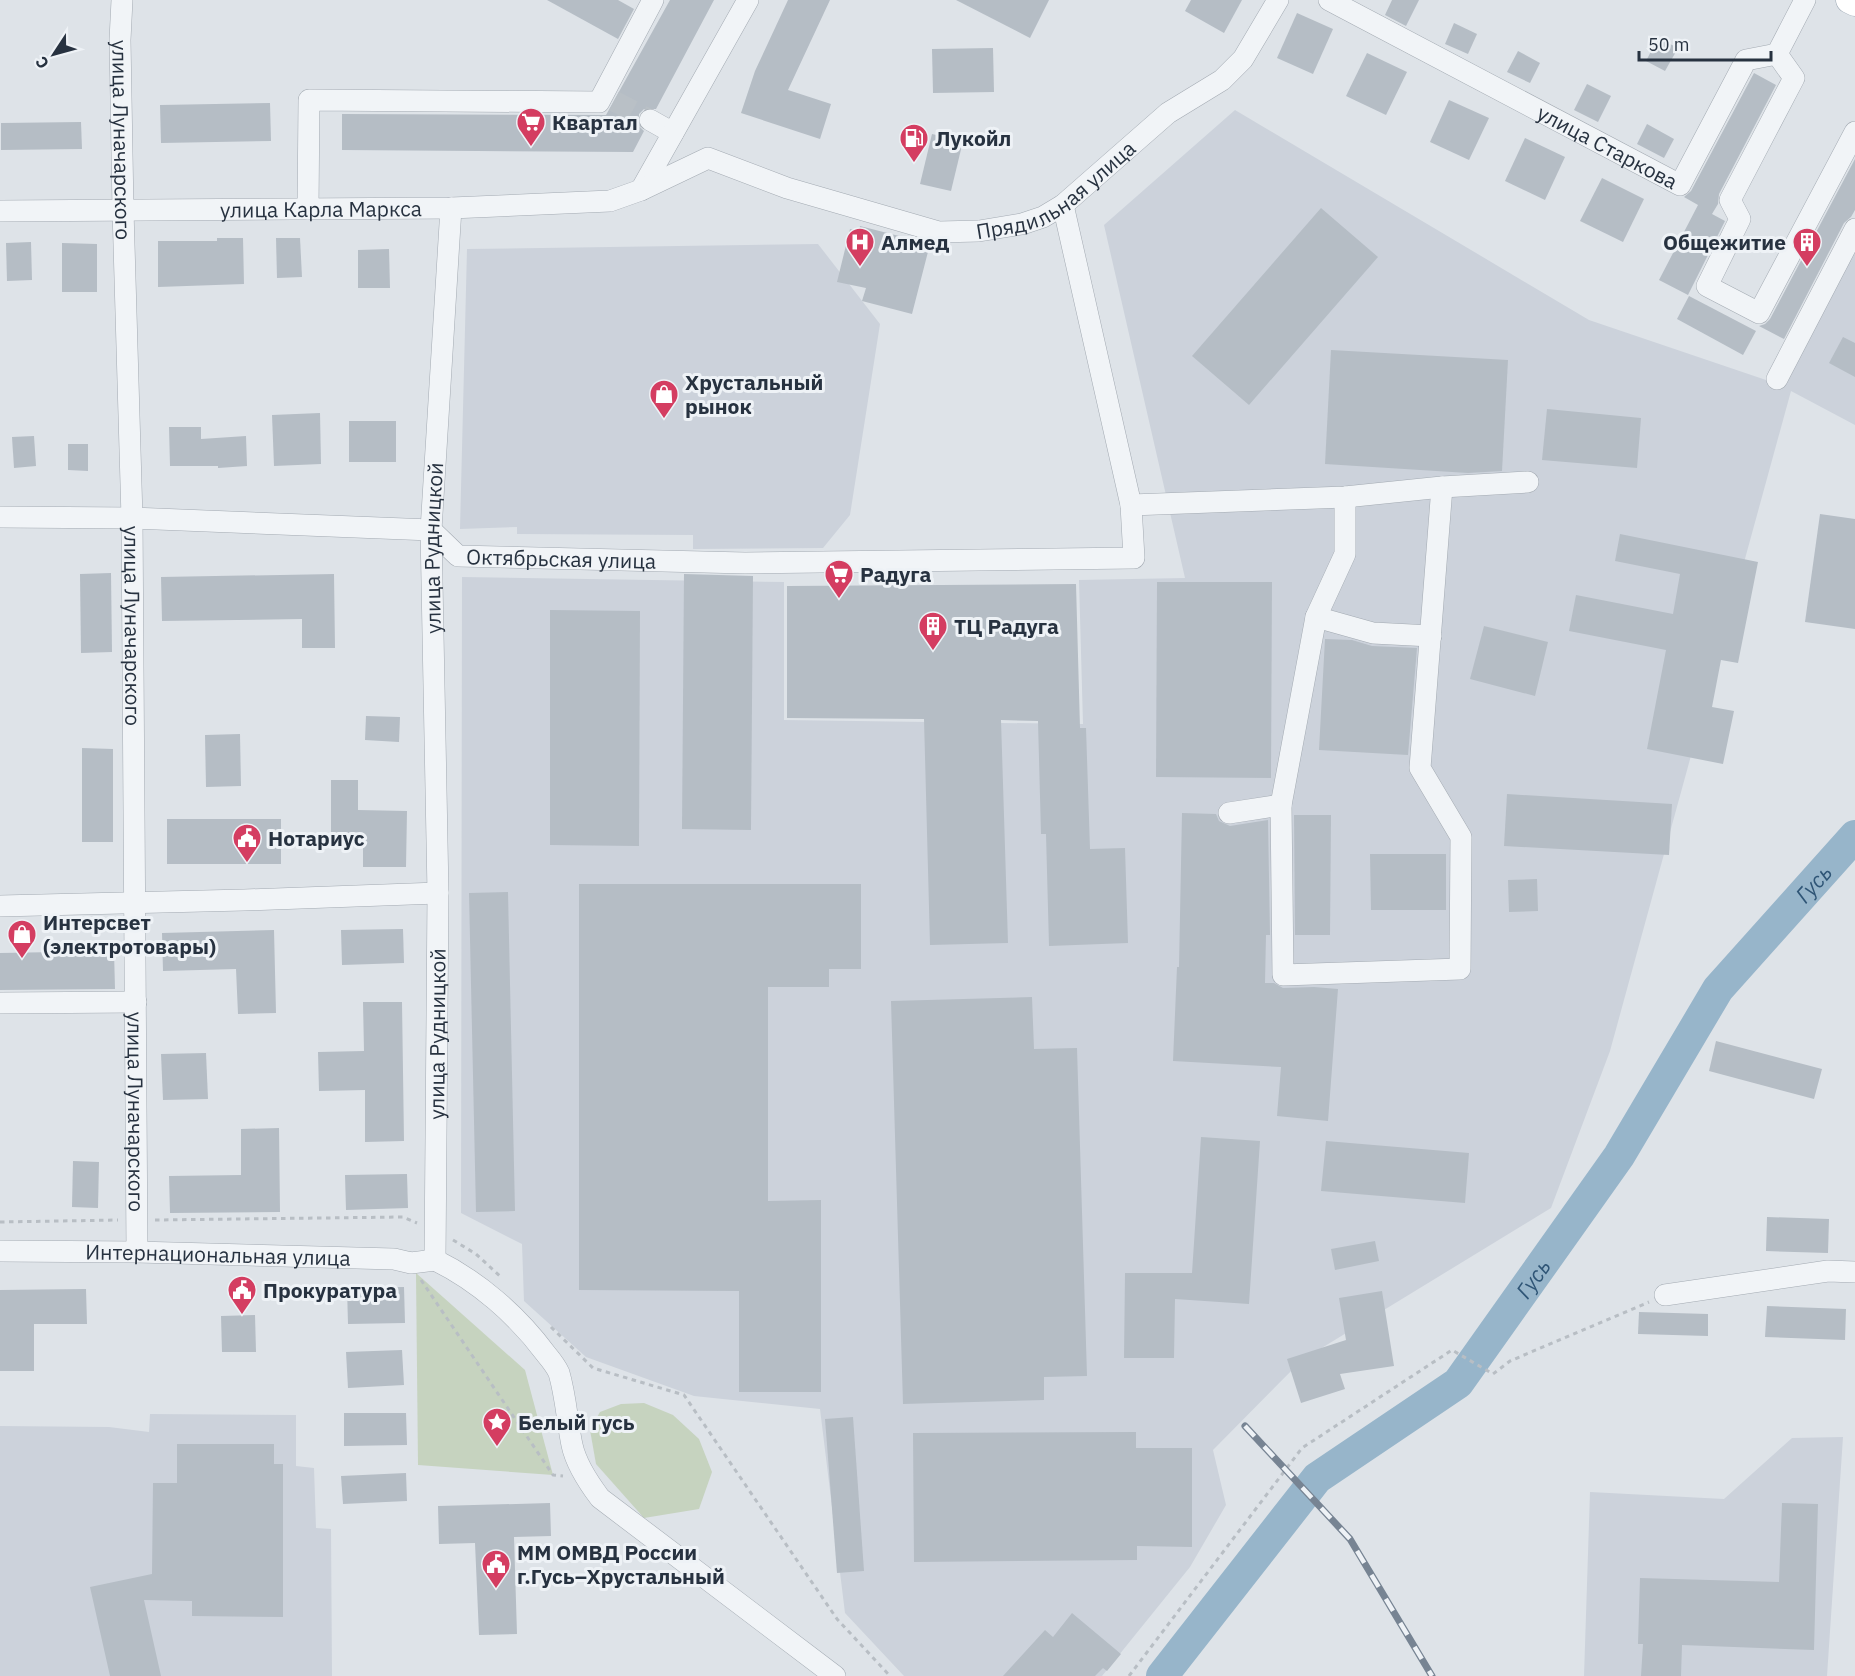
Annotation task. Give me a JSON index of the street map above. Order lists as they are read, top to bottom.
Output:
{
  "streets": {
    "street": [
      "улица Луначарского",
      "улица Старкова",
      "Прядильная улица",
      "улица Карла Маркса",
      "улица Рудницкой",
      "Октябрьская улица",
      "Интернациональная улица"
    ]
  },
  "crossings": [
    ["улица Луначарского", "улица Карла Маркса"],
    ["улица Луначарского", "Интернациональная улица"],
    ["Прядильная улица", "улица Карла Маркса"],
    ["улица Карла Маркса", "улица Рудницкой"],
    ["улица Рудницкой", "Октябрьская улица"],
    ["улица Рудницкой", "Интернациональная улица"]
  ],
  "water": ["Гусь"],
  "places": {
    "supermarket": ["Квартал", "Радуга"],
    "fuel station": ["Лукойл"],
    "hospital": ["Алмед"],
    "building": ["Общежитие", "ТЦ Радуга"],
    "shop": ["Хрустальный рынок", "Интерсвет (электротовары)"],
    "public building": ["Нотариус", "Прокуратура", "ММ ОМВД России г.Гусь–Хрустальный"],
    "place": ["Белый гусь"]
  },
  "scale_bar": "50 m",
  "north": "bottom left"
}
